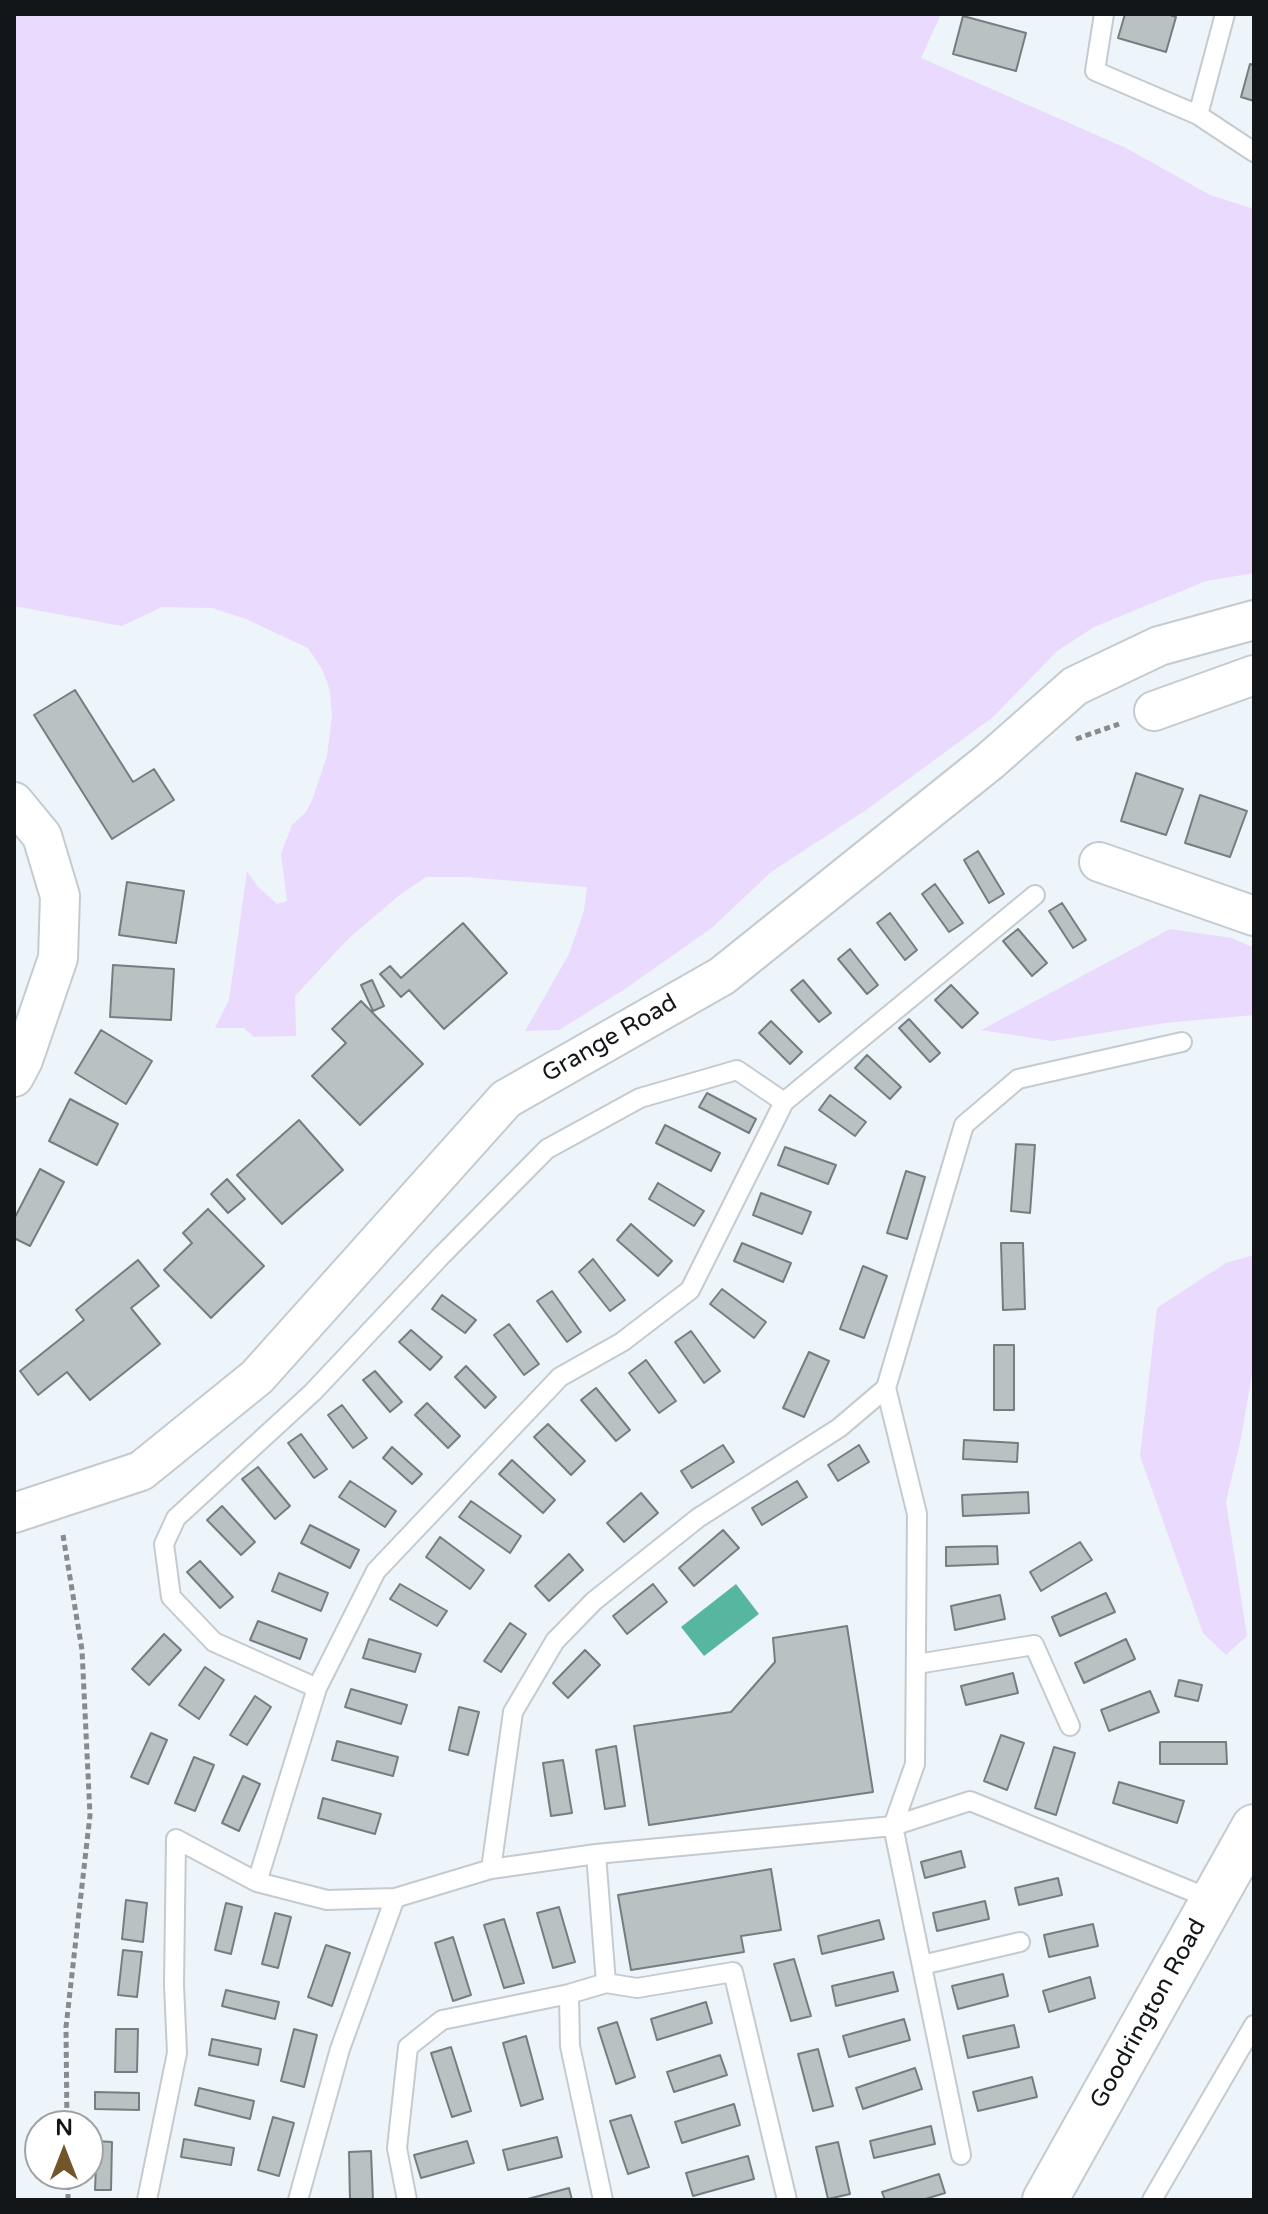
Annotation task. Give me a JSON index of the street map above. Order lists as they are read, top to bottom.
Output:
{
  "streets": {
    "street": ["Grange Road", "Goodrington Road"]
  },
  "north": "top"
}
